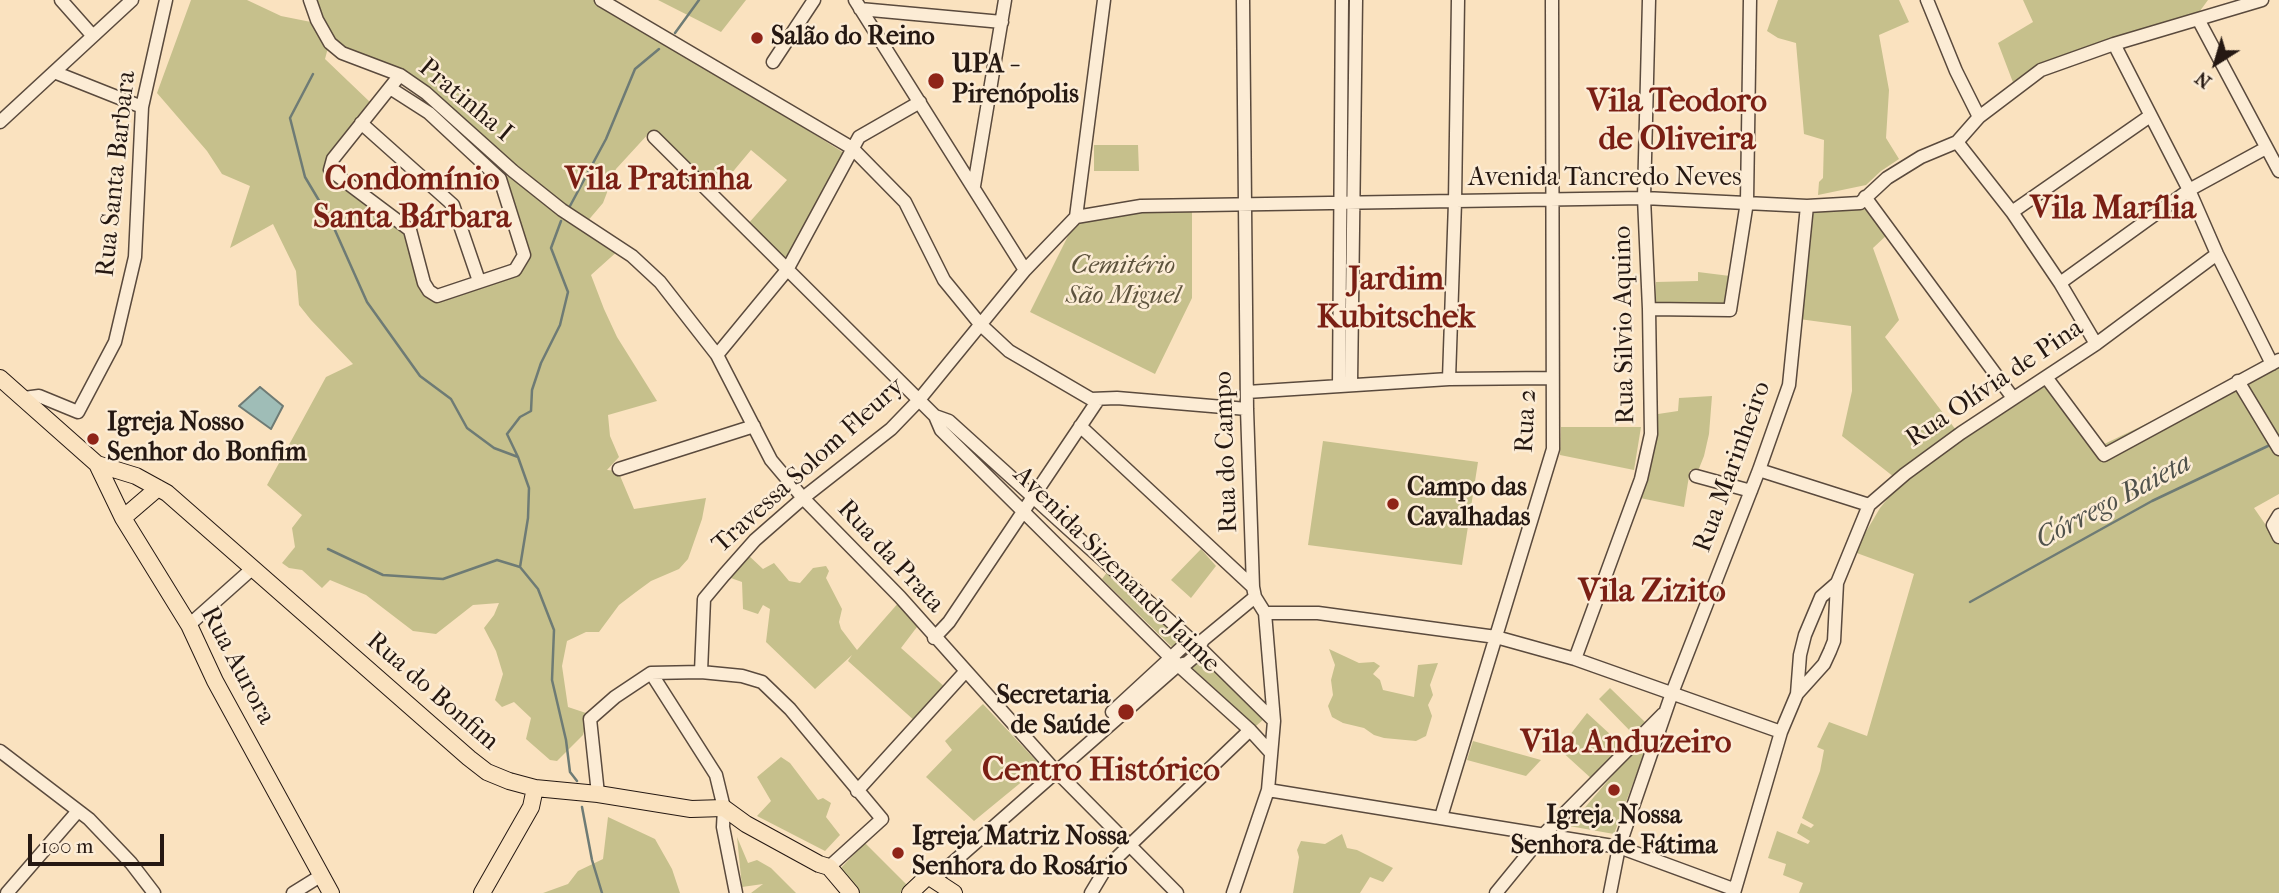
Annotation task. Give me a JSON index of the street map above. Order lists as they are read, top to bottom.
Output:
{
  "streets": {
    "main road": ["Rua Aurora", "Rua do Bonfim"],
    "street": [
      "Pratinha I",
      "Rua Santa Barbara",
      "Avenida Tancredo Neves",
      "Rua Silvio Aquino",
      "Rua Olívia de Pina",
      "Rua 2",
      "Rua do Campo",
      "Travessa Solom Fleury",
      "Rua Marinheiro",
      "Rua da Prata",
      "Avenida Sizenando Jaime"
    ]
  },
  "crossings": [
    ["Pratinha I", "Rua da Prata"],
    ["Avenida Tancredo Neves", "Rua Silvio Aquino"],
    ["Avenida Tancredo Neves", "Rua 2"],
    ["Avenida Tancredo Neves", "Rua do Campo"],
    ["Avenida Tancredo Neves", "Travessa Solom Fleury"],
    ["Avenida Tancredo Neves", "Rua Marinheiro"],
    ["Travessa Solom Fleury", "Rua da Prata"],
    ["Travessa Solom Fleury", "Avenida Sizenando Jaime"],
    ["Rua Aurora", "Rua do Bonfim"]
  ],
  "districts": [
    "Vila Teodoro de Oliveira",
    "Condomínio Santa Bárbara",
    "Vila Pratinha",
    "Vila Marília",
    "Jardim Kubitschek",
    "Vila Zizito",
    "Vila Anduzeiro",
    "Centro Histórico"
  ],
  "water": ["Córrego Baieta"],
  "parks": ["Cemitério São Miguel"],
  "places": [
    "Salão do Reino",
    "UPA - Pirenópolis",
    "Igreja Nosso Senhor do Bonfim",
    "Campo das Cavalhadas",
    "Secretaria de Saúde",
    "Igreja Nossa Senhora de Fátima",
    "Igreja Matriz Nossa Senhora do Rosário"
  ],
  "scale_bar": "100 m",
  "north": "bottom left"
}
